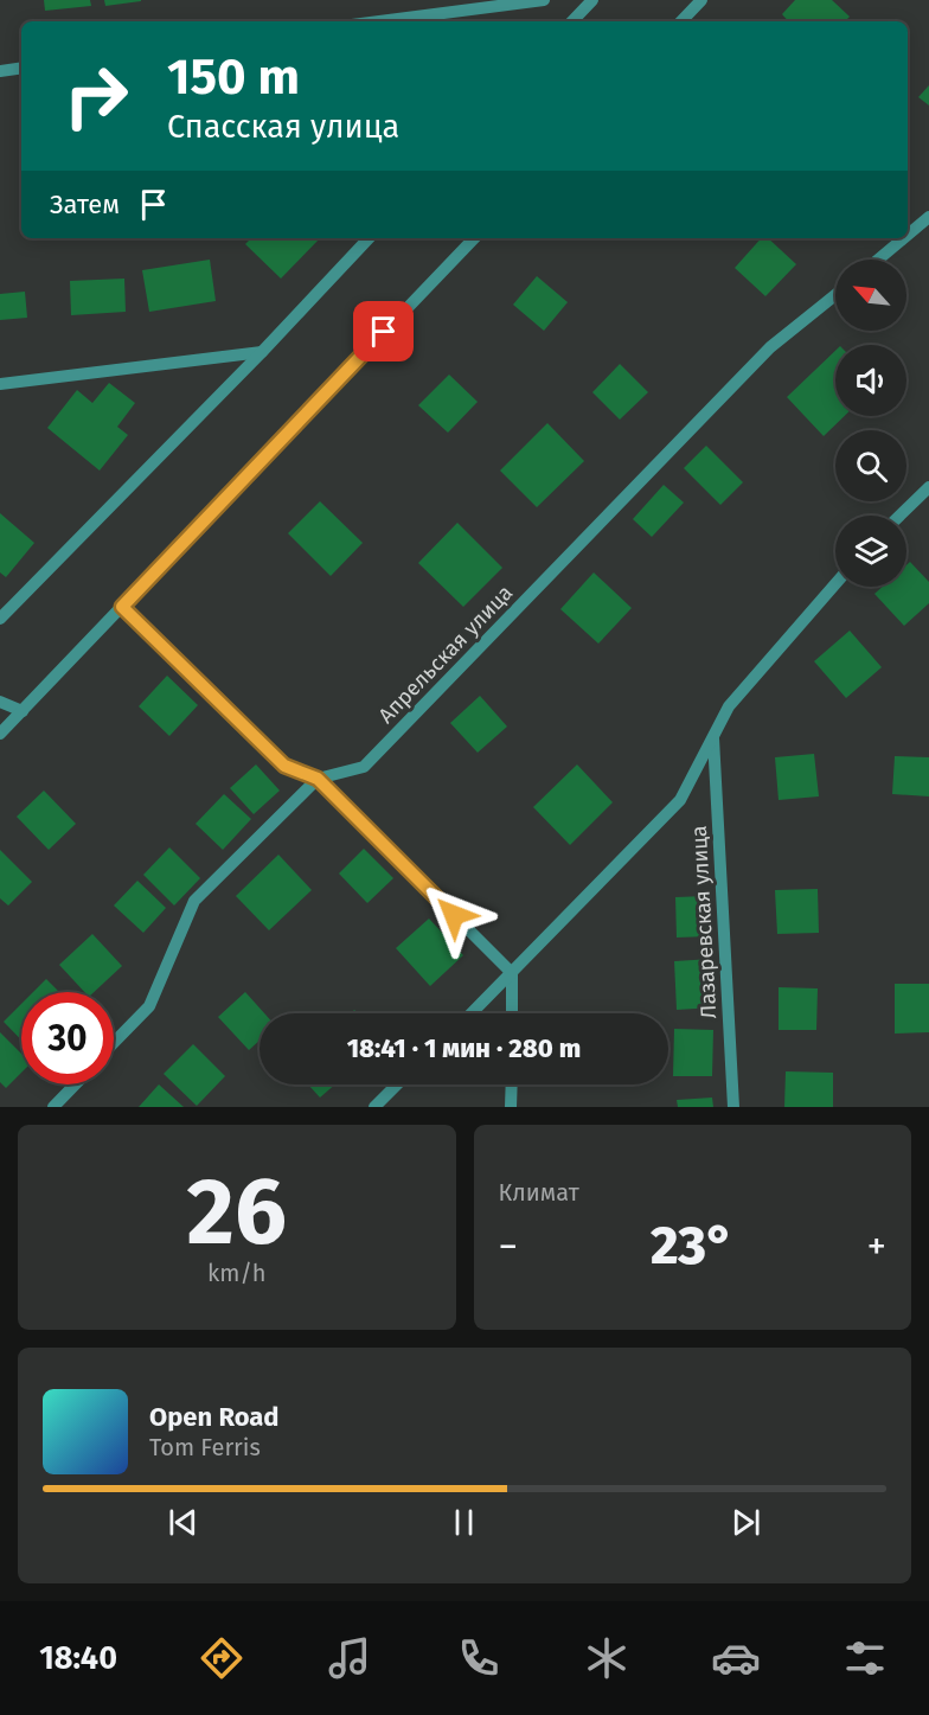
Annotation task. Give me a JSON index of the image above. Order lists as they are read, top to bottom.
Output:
{
  "streets": {
    "street": ["Апрельская улица", "Лазаревская улица"]
  },
  "north": "top left",
  "page": {
    "turn": ["150 m", "Спасская улица"],
    "then": "Затем",
    "limit": "30",
    "trip": "18:41 · 1 мин · 280 m",
    "tile": [
      ["26", "km/h"],
      "Климат"
    ],
    "heat": ["−", "23°", "+"],
    "song": ["Open Road", "Tom Ferris"],
    "tabs": "18:40"
  }
}
